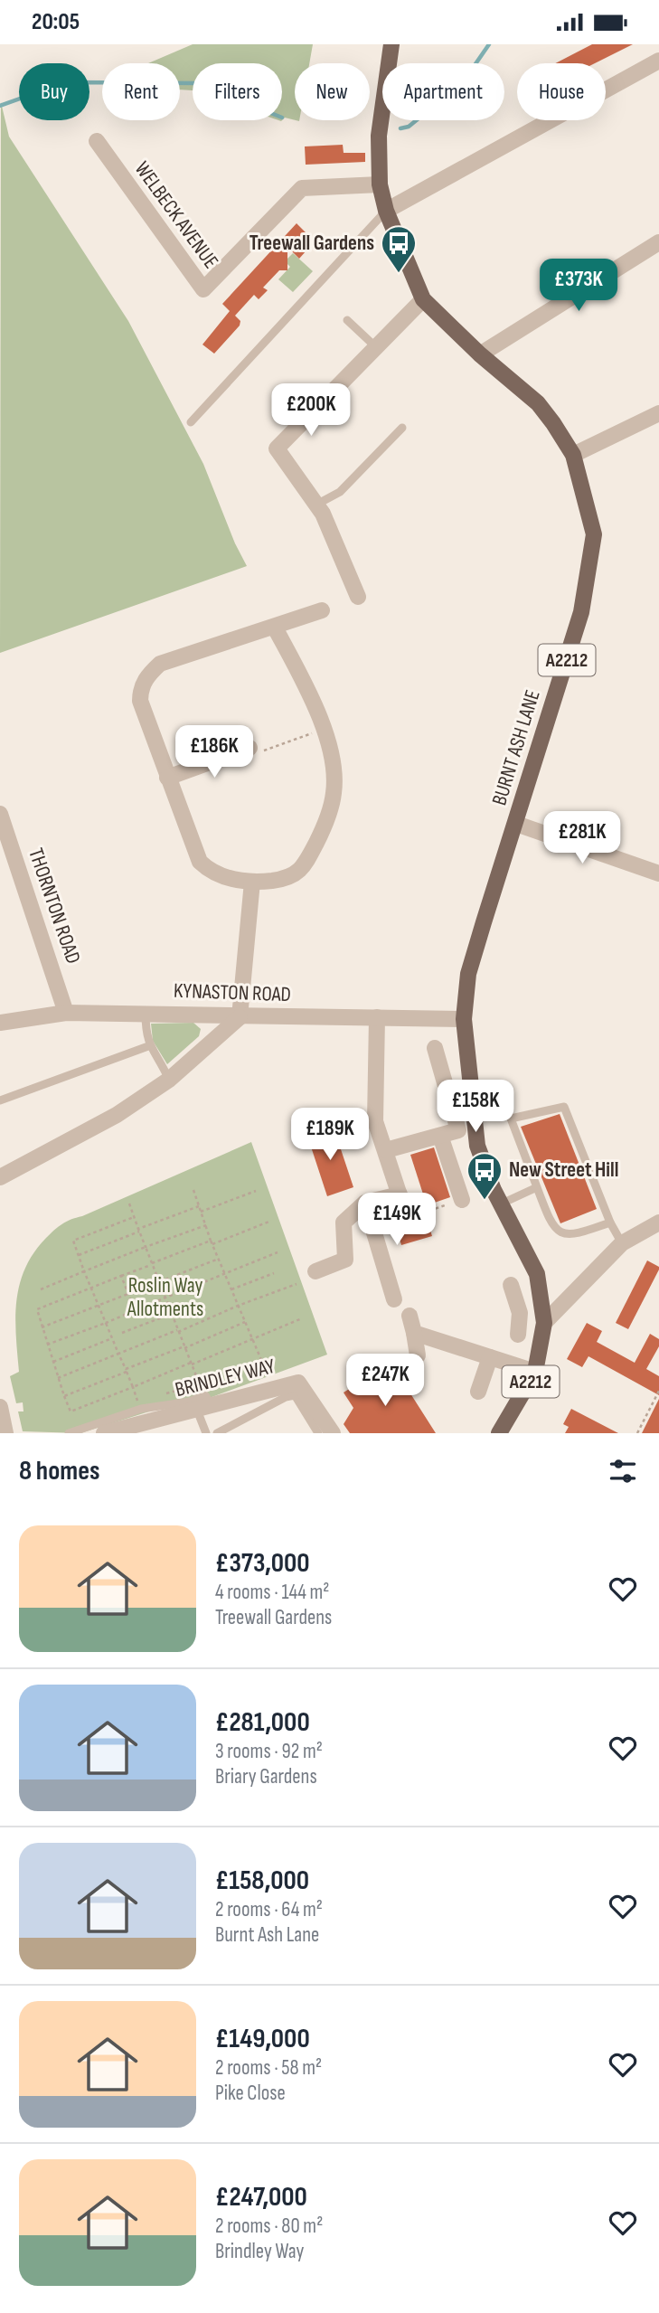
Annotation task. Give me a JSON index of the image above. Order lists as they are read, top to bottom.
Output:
{
  "streets": {
    "main road": ["A2212", "BURNT ASH LANE"],
    "street": [
      "WELBECK AVENUE",
      "THORNTON ROAD",
      "KYNASTON ROAD",
      "BRINDLEY WAY"
    ]
  },
  "crossings": [
    ["WELBECK AVENUE", "BURNT ASH LANE"],
    ["BURNT ASH LANE", "KYNASTON ROAD"],
    ["THORNTON ROAD", "KYNASTON ROAD"]
  ],
  "parks": ["Roslin Way Allotments"],
  "places": {
    "bus stop": ["Treewall Gardens", "New Street Hill"]
  },
  "page": {
    "status": "20:05",
    "chip": [
      "Buy",
      "Rent",
      "Filters",
      "New",
      "Apartment",
      "House"
    ],
    "price": [
      "£373K",
      "£200K",
      "£186K",
      "£281K",
      "£158K",
      "£189K",
      "£149K",
      "£247K"
    ],
    "heading": "8 homes",
    "list": [
      {
        "name": "£373,000",
        "note": "4 rooms · 144 m² · Treewall Gardens"
      },
      {
        "name": "£281,000",
        "note": "3 rooms · 92 m² · Briary Gardens"
      },
      {
        "name": "£158,000",
        "note": "2 rooms · 64 m² · Burnt Ash Lane"
      },
      {
        "name": "£149,000",
        "note": "2 rooms · 58 m² · Pike Close"
      },
      {
        "name": "£247,000",
        "note": "2 rooms · 80 m² · Brindley Way"
      }
    ]
  }
}
